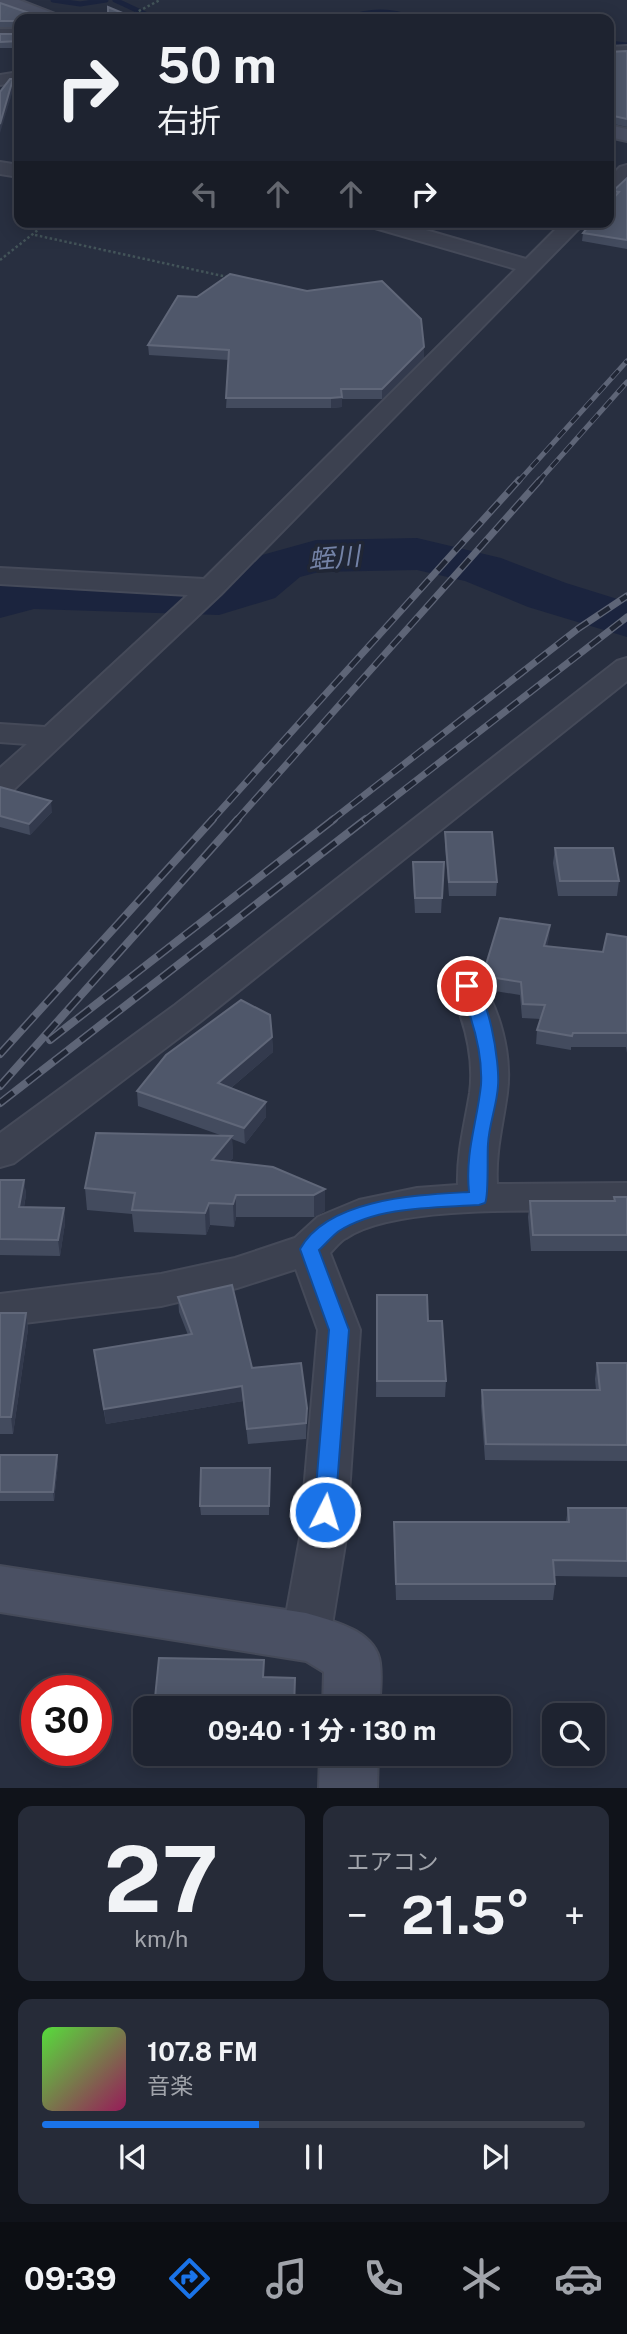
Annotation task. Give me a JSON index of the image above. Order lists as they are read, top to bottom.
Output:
{
  "water": ["蛭川"],
  "page": {
    "turn": ["50 m", "右折"],
    "limit": "30",
    "trip": "09:40 · 1 分 · 130 m",
    "tile": [
      ["27", "km/h"],
      "エアコン"
    ],
    "heat": ["−", "21.5°", "+"],
    "song": ["107.8 FM", "音楽"],
    "tabs": "09:39"
  }
}
